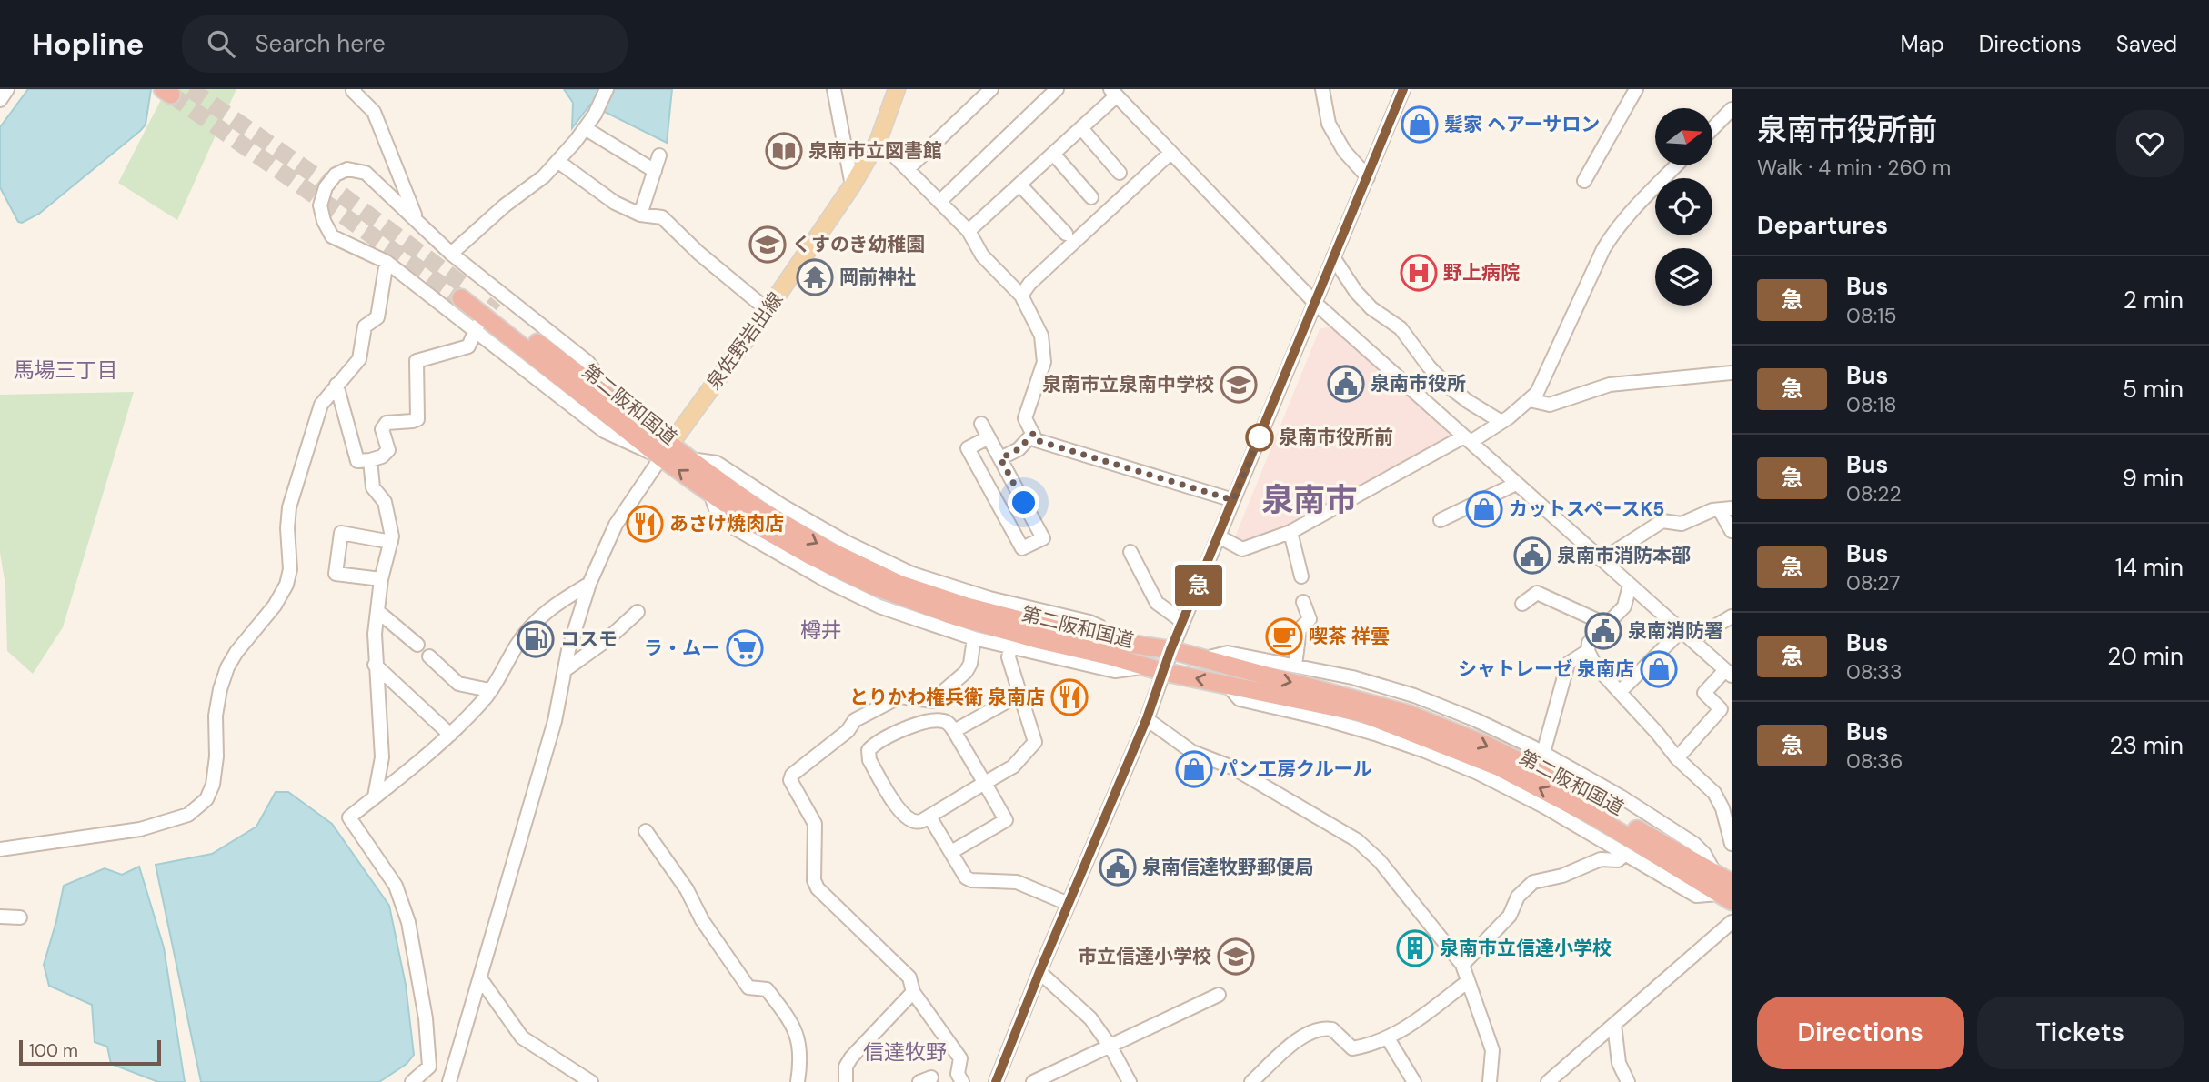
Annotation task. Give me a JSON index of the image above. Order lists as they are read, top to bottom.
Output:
{
  "streets": {
    "highway": ["第二阪和国道"],
    "main road": ["泉佐野岩出線"]
  },
  "crossings": [
    ["泉佐野岩出線", "第二阪和国道"]
  ],
  "districts": [
    "馬場三丁目",
    "泉南市",
    "樽井",
    "信達牧野"
  ],
  "places": {
    "shop": [
      "髪家 ヘアーサロン",
      "カットスペースK5",
      "シャトレーゼ 泉南店",
      "パン工房クルール"
    ],
    "library": ["泉南市立図書館"],
    "school or university": ["くすのき幼稚園", "泉南市立泉南中学校", "市立信達小学校"],
    "hospital": ["野上病院"],
    "temple": ["岡前神社"],
    "public building": [
      "泉南市役所",
      "泉南市消防本部",
      "泉南消防署",
      "泉南信達牧野郵便局"
    ],
    "other": ["泉南市役所前"],
    "restaurant": ["あさけ焼肉店", "とりかわ権兵衛 泉南店"],
    "cafe": ["喫茶 祥雲"],
    "fuel station": ["コスモ"],
    "supermarket": ["ラ・ムー"],
    "building": ["泉南市立信達小学校"]
  },
  "lines": ["bus line 急"],
  "scale_bar": "100 m",
  "north": "right",
  "page": {
    "header": "Hopline",
    "search": "Search here",
    "nav": ["Map", "Directions", "Saved"],
    "on_map": "急",
    "heading": [
      ["泉南市役所前", "Walk · 4 min · 260 m"],
      "Departures"
    ],
    "list": [
      {
        "mark": "急",
        "name": "Bus",
        "note": "08:15",
        "value": "2 min"
      },
      {
        "mark": "急",
        "name": "Bus",
        "note": "08:18",
        "value": "5 min"
      },
      {
        "mark": "急",
        "name": "Bus",
        "note": "08:22",
        "value": "9 min"
      },
      {
        "mark": "急",
        "name": "Bus",
        "note": "08:27",
        "value": "14 min"
      },
      {
        "mark": "急",
        "name": "Bus",
        "note": "08:33",
        "value": "20 min"
      },
      {
        "mark": "急",
        "name": "Bus",
        "note": "08:36",
        "value": "23 min"
      }
    ],
    "buttons": ["Directions", "Tickets"],
    "scale": "100 m"
  }
}
